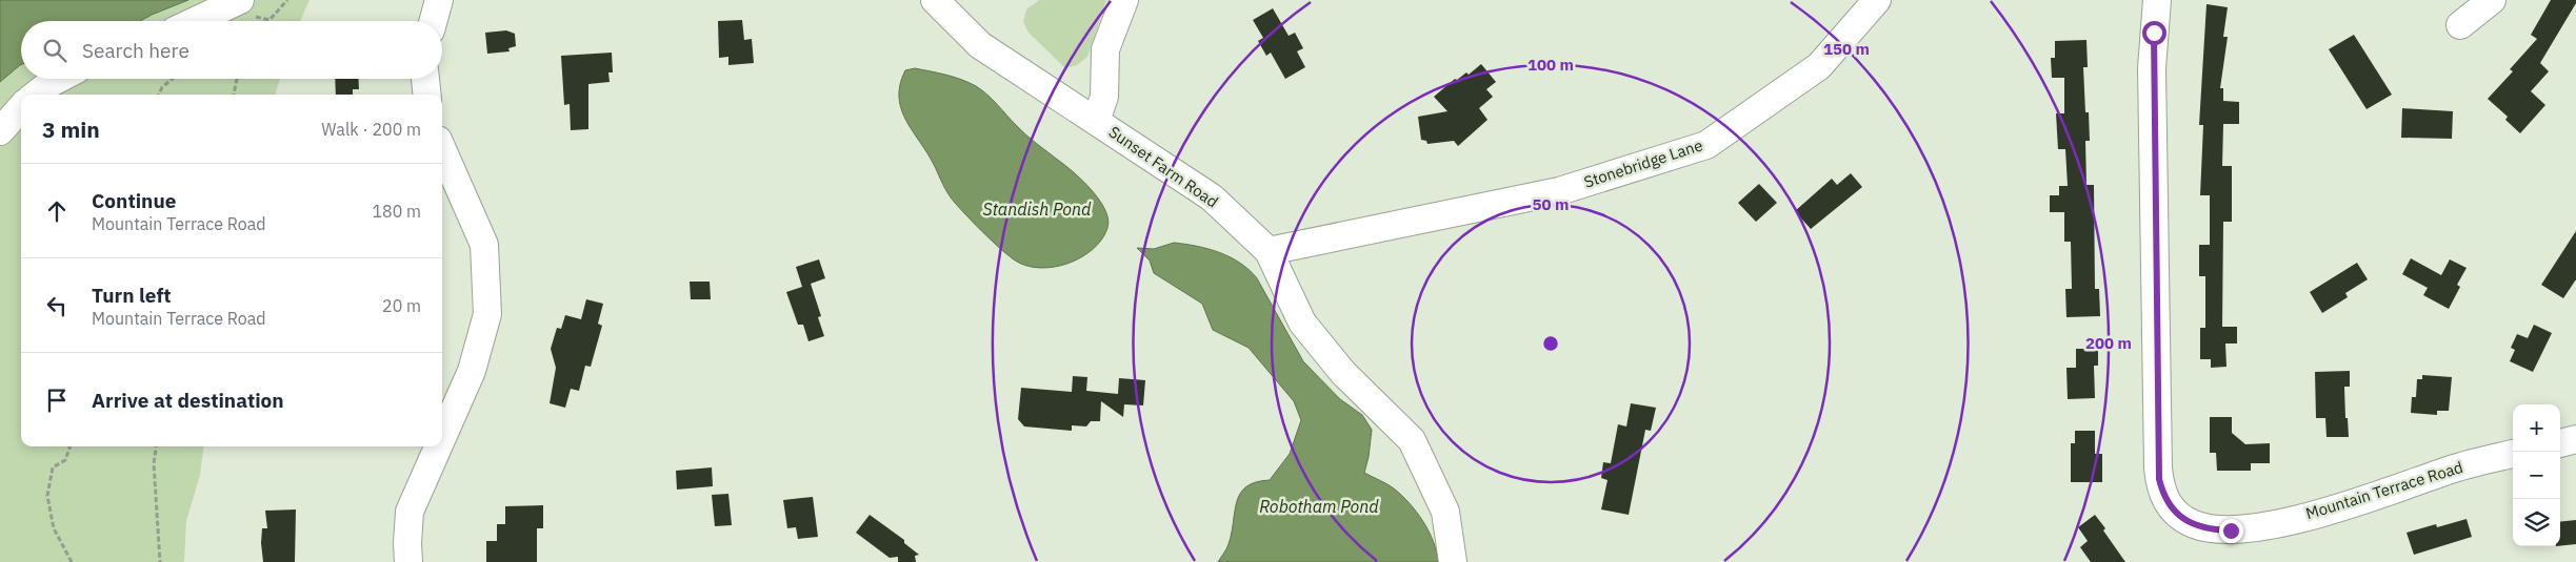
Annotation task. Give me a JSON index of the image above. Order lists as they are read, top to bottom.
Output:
{
  "streets": {
    "street": ["Stonebridge Lane", "Sunset Farm Road", "Mountain Terrace Road"]
  },
  "crossings": [
    ["Stonebridge Lane", "Sunset Farm Road"]
  ],
  "water": ["Standish Pond", "Robotham Pond"],
  "page": {
    "search": "Search here",
    "heading": ["3 min", "Walk · 200 m"],
    "list": [
      ["Continue", "Mountain Terrace Road", "180 m"],
      ["Turn left", "Mountain Terrace Road", "20 m"],
      "Arrive at destination"
    ],
    "map_buttons": ["+", "−"]
  },
  "rings": [
    "150 m",
    "100 m",
    "50 m",
    "200 m"
  ]
}
